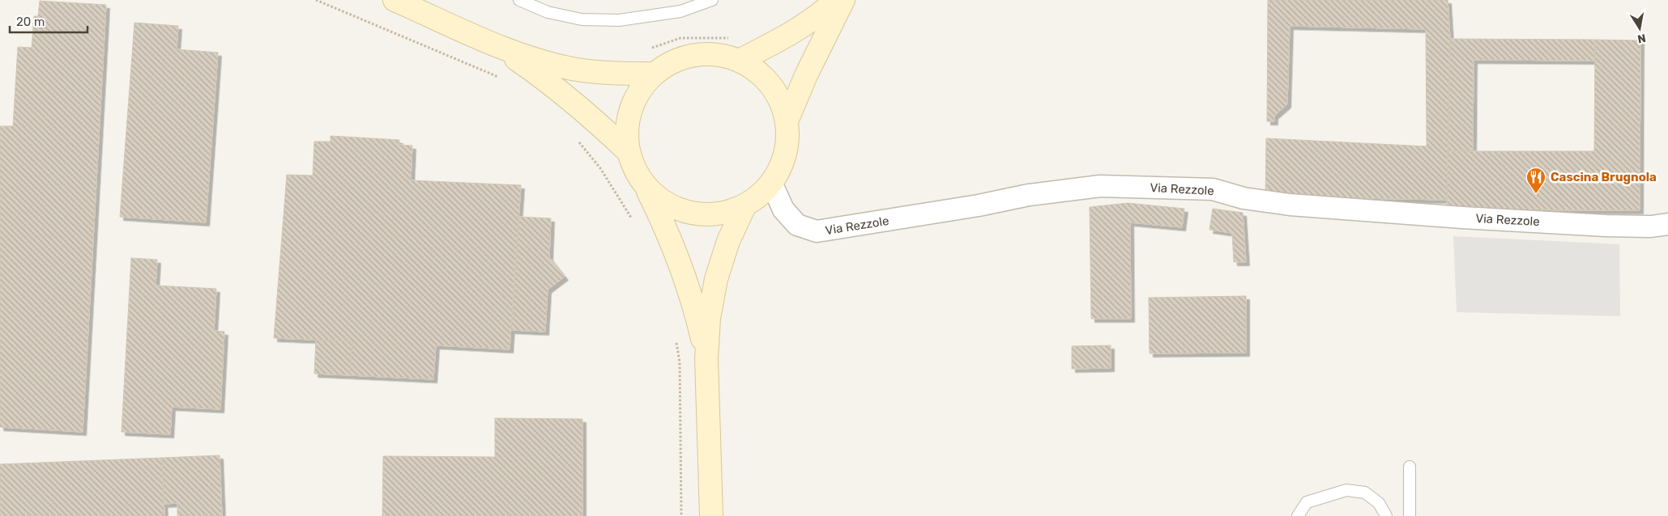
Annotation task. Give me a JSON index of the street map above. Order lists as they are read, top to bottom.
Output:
{
  "streets": {
    "street": ["Via Rezzole"]
  },
  "places": {
    "restaurant": ["Cascina Brugnola"]
  },
  "scale_bar": "20 m",
  "north": "bottom"
}
